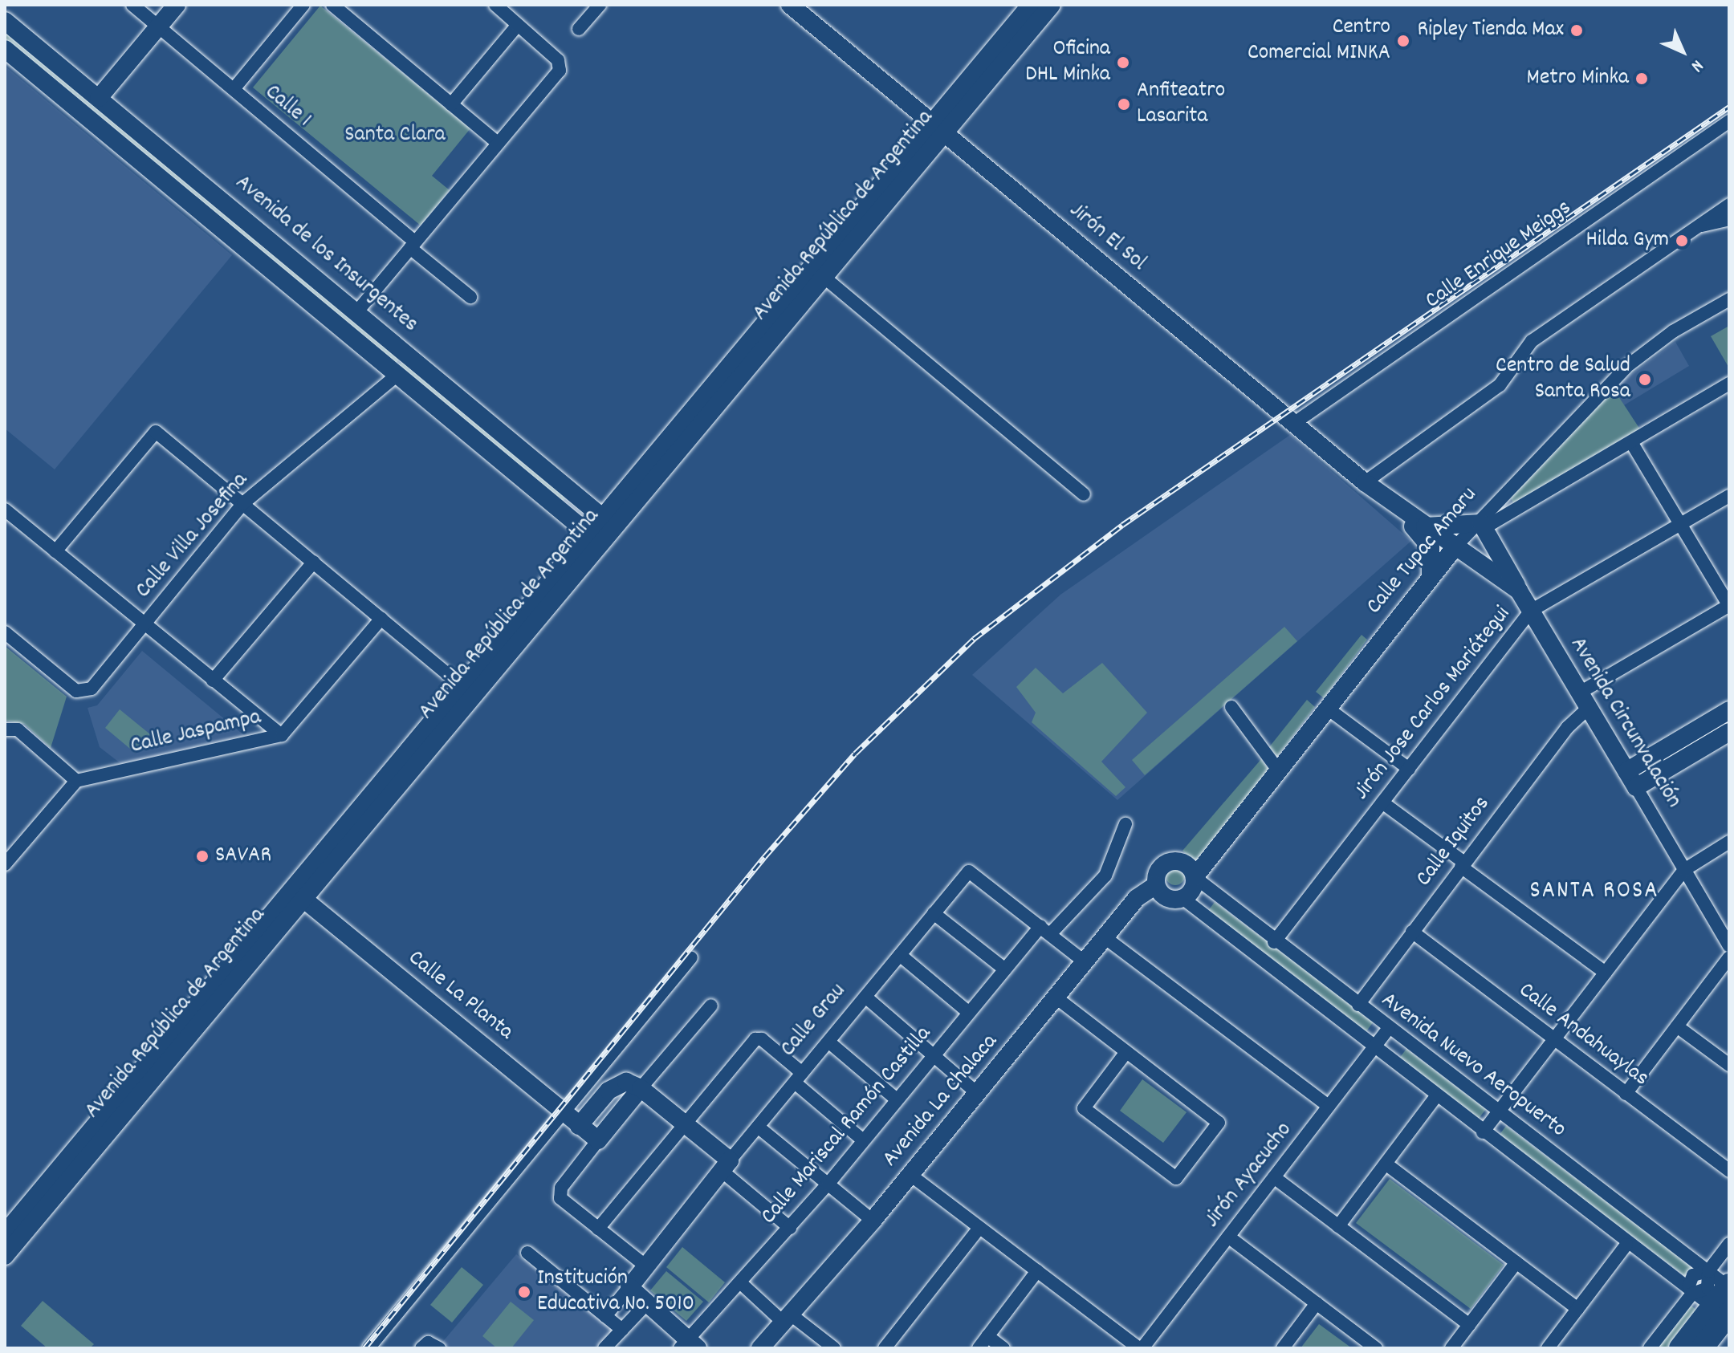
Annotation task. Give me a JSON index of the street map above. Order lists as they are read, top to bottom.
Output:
{
  "streets": {
    "main road": [
      "Avenida República de Argentina",
      "Jirón El Sol",
      "Avenida de los Insurgentes",
      "Calle Tupac Amaru",
      "Avenida Circunvalación",
      "Calle La Planta",
      "Calle Grau",
      "Avenida La Chalaca"
    ],
    "street": [
      "Calle 1",
      "Calle Enrique Meiggs",
      "Calle Villa Josefina",
      "Jirón Jose Carlos Mariátegui",
      "Calle Jaspampa",
      "Calle Iquitos",
      "Calle Andahuaylas",
      "Avenida Nuevo Aeropuerto",
      "Calle Mariscal Ramón Castilla",
      "Jirón Ayacucho"
    ]
  },
  "crossings": [
    ["Avenida República de Argentina", "Jirón El Sol"],
    ["Avenida República de Argentina", "Avenida de los Insurgentes"],
    ["Avenida República de Argentina", "Calle La Planta"],
    ["Jirón El Sol", "Calle Enrique Meiggs"],
    ["Jirón El Sol", "Calle Tupac Amaru"],
    ["Jirón El Sol", "Avenida Circunvalación"],
    ["Avenida de los Insurgentes", "Calle Villa Josefina"],
    ["Calle Tupac Amaru", "Avenida Circunvalación"],
    ["Calle Tupac Amaru", "Avenida Nuevo Aeropuerto"],
    ["Calle Tupac Amaru", "Avenida La Chalaca"],
    ["Jirón Jose Carlos Mariátegui", "Avenida Circunvalación"],
    ["Jirón Jose Carlos Mariátegui", "Avenida Nuevo Aeropuerto"],
    ["Avenida Circunvalación", "Calle Iquitos"],
    ["Calle Iquitos", "Calle Andahuaylas"],
    ["Calle Iquitos", "Avenida Nuevo Aeropuerto"],
    ["Calle Grau", "Avenida La Chalaca"],
    ["Calle Grau", "Calle Mariscal Ramón Castilla"],
    ["Avenida Nuevo Aeropuerto", "Avenida La Chalaca"],
    ["Avenida Nuevo Aeropuerto", "Jirón Ayacucho"]
  ],
  "districts": ["SANTA ROSA"],
  "parks": ["Santa Clara"],
  "places": [
    "Ripley Tienda Max",
    "Centro Comercial MINKA",
    "Oficina DHL Minka",
    "Metro Minka",
    "Anfiteatro Lasarita",
    "Hilda Gym",
    "Centro de Salud Santa Rosa",
    "SAVAR",
    "Institución Educativa No. 5010"
  ],
  "north": "bottom right"
}
